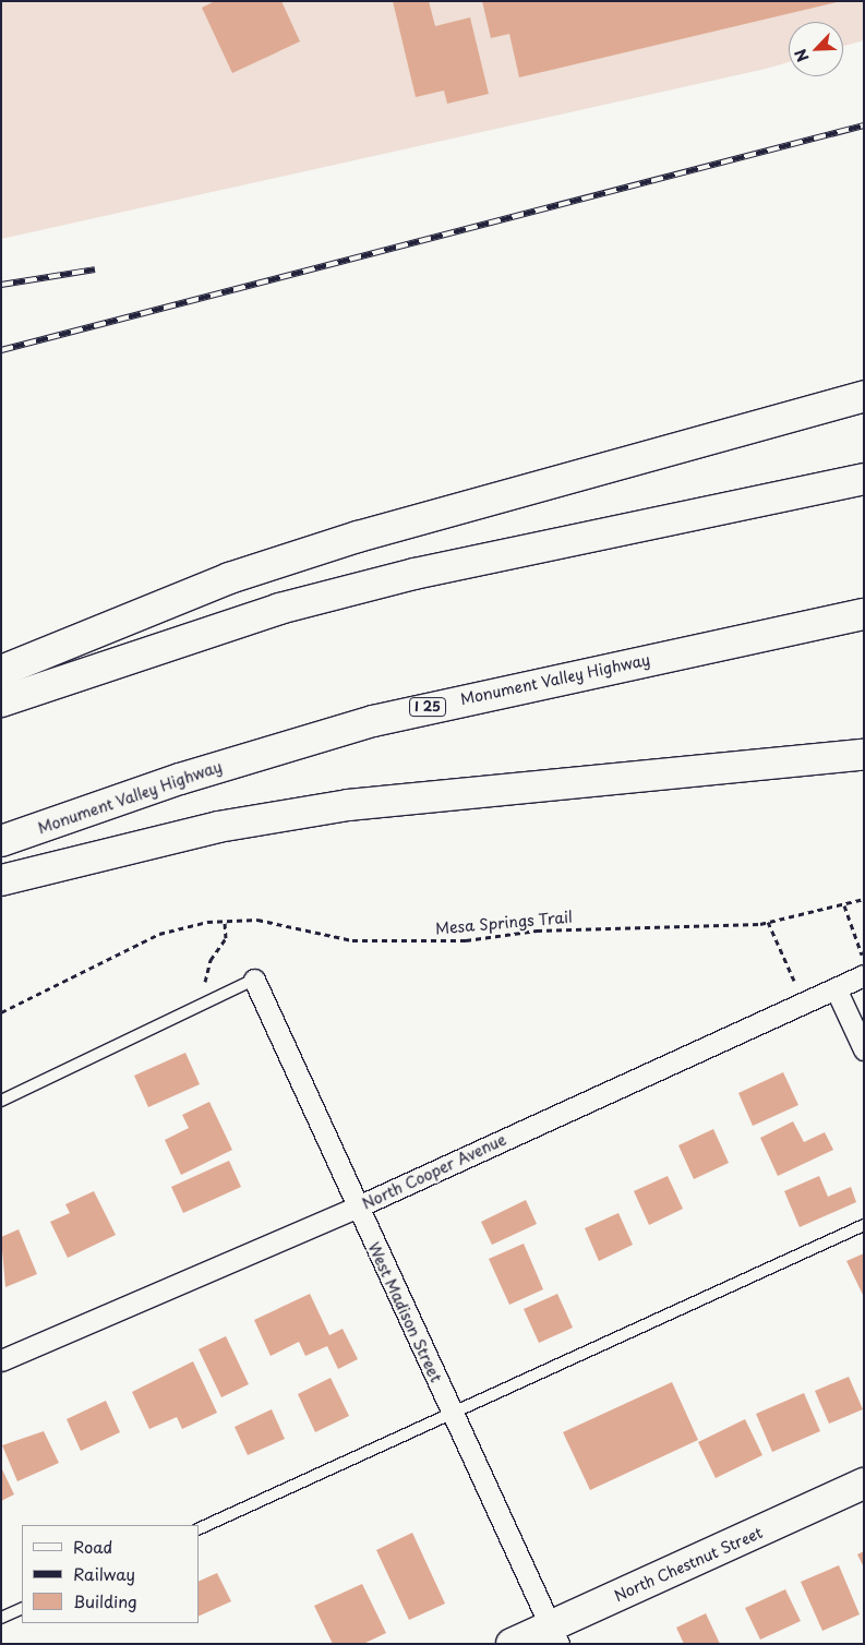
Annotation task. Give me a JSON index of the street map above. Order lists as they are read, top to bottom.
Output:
{
  "streets": {
    "main road": ["Monument Valley Highway", "I 25", "North Chestnut Street"],
    "street": ["North Cooper Avenue", "West Madison Street"],
    "path": ["Mesa Springs Trail"]
  },
  "crossings": [
    ["North Cooper Avenue", "West Madison Street"],
    ["West Madison Street", "North Chestnut Street"]
  ],
  "legend": ["Road", "Railway", "Building"],
  "north": "bottom left"
}
